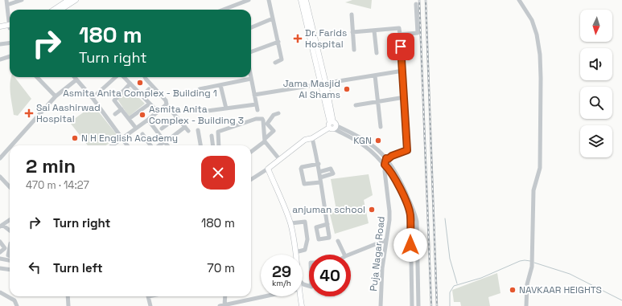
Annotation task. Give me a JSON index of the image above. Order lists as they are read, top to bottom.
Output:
{
  "streets": {
    "street": ["Puja Nagar Road"]
  },
  "places": {
    "health": ["Dr. Farids Hospital", "Sai Aashirwad Hospital"],
    "other": [
      "Asmita Anita Complex - Building 1",
      "Jama Masjid Al Shams",
      "Asmita Anita Complex - Building 3",
      "N H English Academy",
      "KGN",
      "anjuman school",
      "NAVKAAR HEIGHTS"
    ]
  },
  "north": "bottom",
  "page": {
    "turn": ["180 m", "Turn right"],
    "heading": ["2 min", "470 m · 14:27"],
    "list": [
      {
        "name": "Turn right",
        "value": "180 m"
      },
      {
        "name": "Turn left",
        "value": "70 m"
      }
    ],
    "speed": "29 km/h",
    "limit": "40"
  }
}
